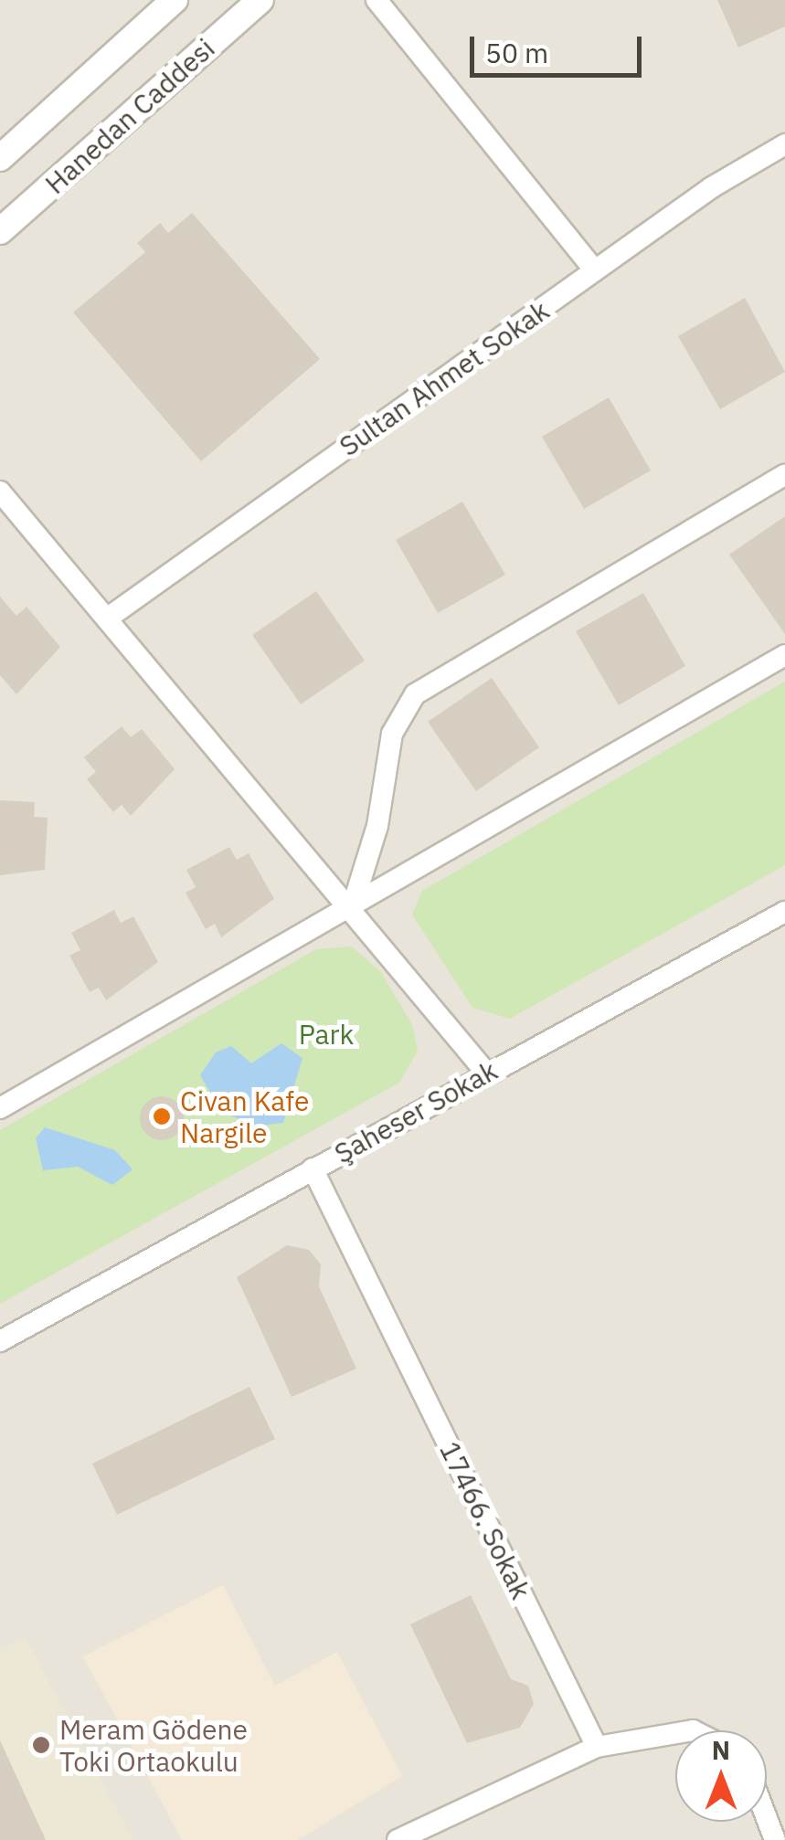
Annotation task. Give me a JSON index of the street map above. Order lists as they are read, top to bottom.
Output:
{
  "streets": {
    "street": [
      "Hanedan Caddesi",
      "Sultan Ahmet Sokak",
      "Şaheser Sokak",
      "17466. Sokak"
    ]
  },
  "crossings": [
    ["Şaheser Sokak", "17466. Sokak"]
  ],
  "parks": ["Park"],
  "places": ["Civan Kafe Nargile", "Meram Gödene Toki Ortaokulu"],
  "scale_bar": "50 m",
  "north": "top"
}
